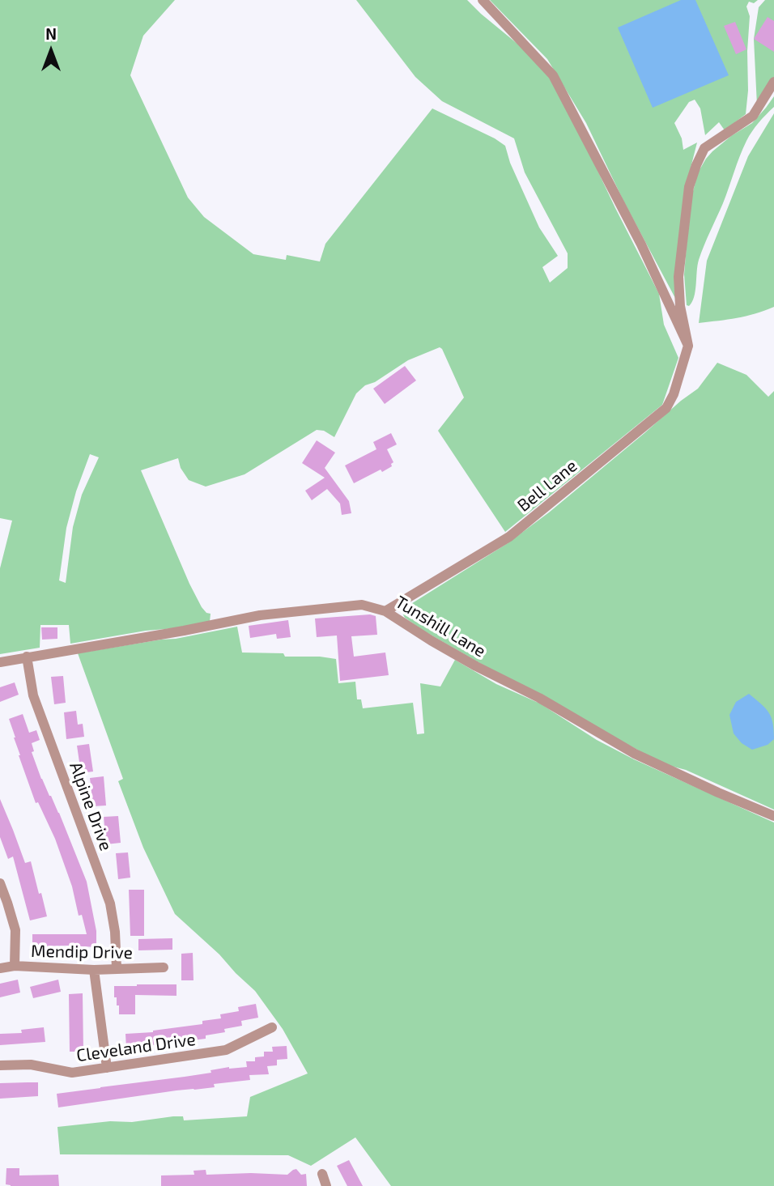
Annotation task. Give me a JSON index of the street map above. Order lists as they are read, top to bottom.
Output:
{
  "streets": {
    "street": [
      "Bell Lane",
      "Tunshill Lane",
      "Alpine Drive",
      "Mendip Drive",
      "Cleveland Drive"
    ]
  },
  "crossings": [
    ["Bell Lane", "Tunshill Lane"],
    ["Tunshill Lane", "Alpine Drive"],
    ["Alpine Drive", "Mendip Drive"]
  ],
  "north": "top"
}
